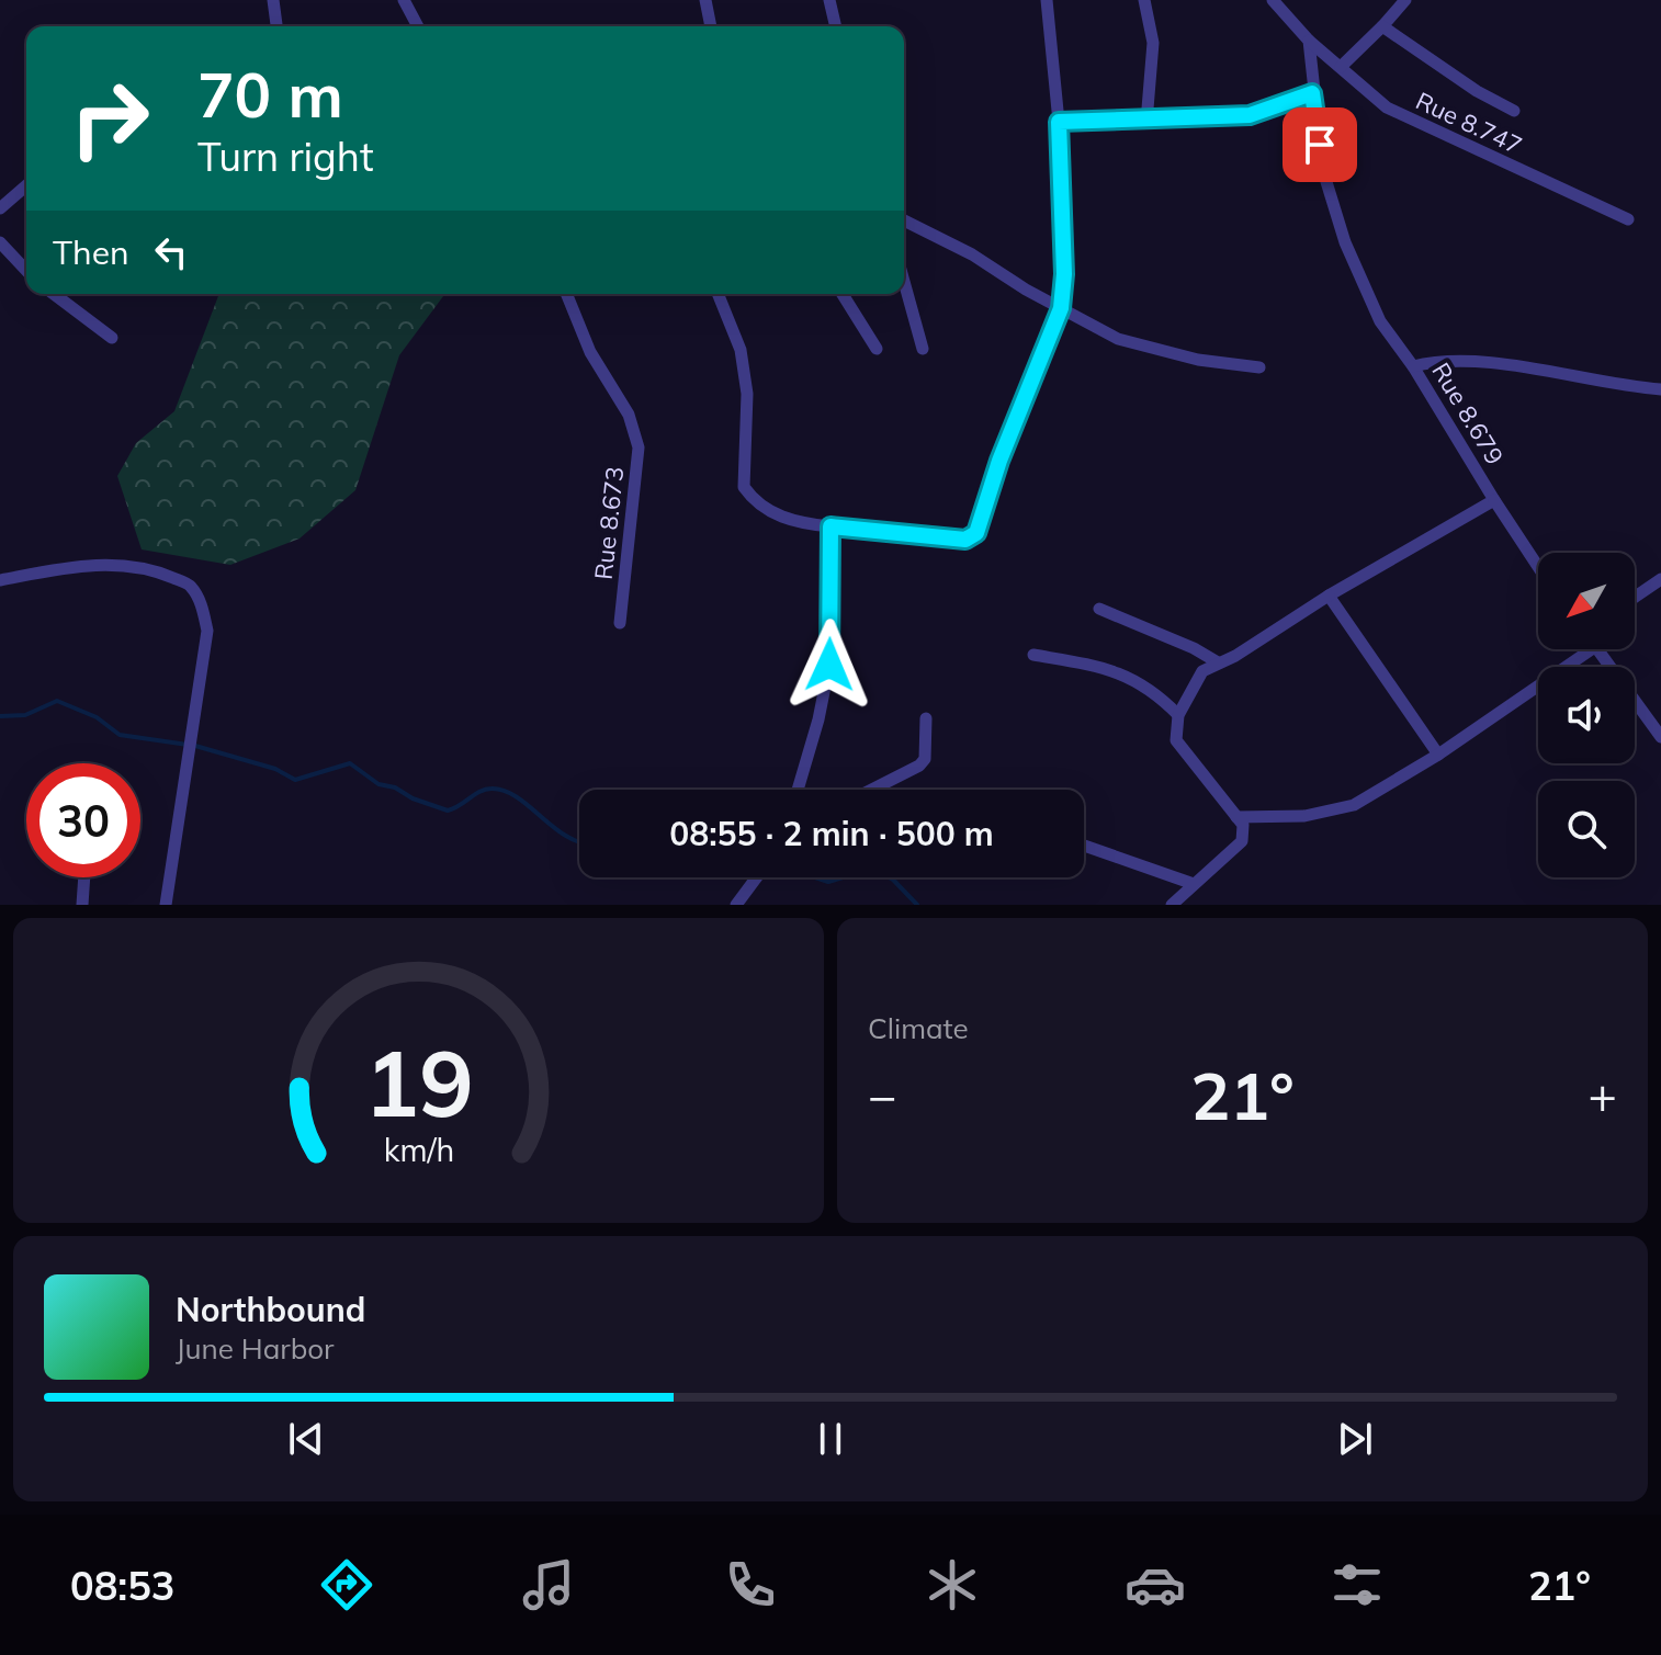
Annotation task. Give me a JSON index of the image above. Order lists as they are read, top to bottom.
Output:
{
  "streets": {
    "street": ["Rue 8.747", "Rue 8.679", "Rue 8.673"]
  },
  "crossings": [
    ["Rue 8.747", "Rue 8.679"]
  ],
  "north": "bottom left",
  "page": {
    "turn": ["70 m", "Turn right"],
    "then": "Then",
    "limit": "30",
    "trip": "08:55 · 2 min · 500 m",
    "tile": "Climate",
    "heat": ["−", "21°", "+"],
    "song": ["Northbound", "June Harbor"],
    "tabs": ["08:53", "21°"],
    "gauge": ["19", "km/h"]
  }
}
